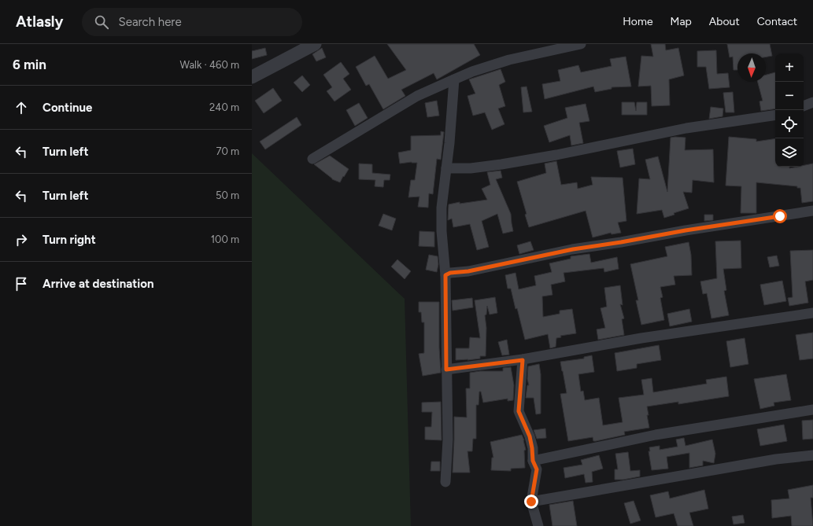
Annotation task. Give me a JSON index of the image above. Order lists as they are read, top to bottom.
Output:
{
  "north": "bottom",
  "page": {
    "header": "Atlasly",
    "search": "Search here",
    "nav": [
      "Home",
      "Map",
      "About",
      "Contact"
    ],
    "heading": ["6 min", "Walk · 460 m"],
    "map_buttons": ["+", "−"],
    "list": [
      ["Continue", "240 m"],
      ["Turn left", "70 m"],
      ["Turn left", "50 m"],
      ["Turn right", "100 m"],
      "Arrive at destination"
    ]
  }
}
